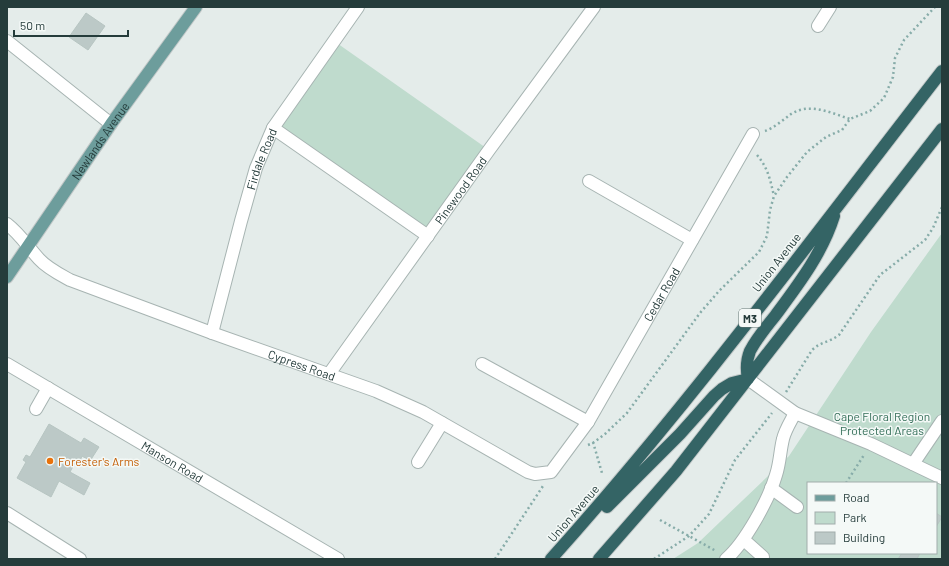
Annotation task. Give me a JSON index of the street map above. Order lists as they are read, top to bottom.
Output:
{
  "streets": {
    "highway": ["Union Avenue", "M3"],
    "main road": ["Newlands Avenue"],
    "street": [
      "Firdale Road",
      "Pinewood Road",
      "Cedar Road",
      "Cypress Road",
      "Manson Road"
    ]
  },
  "crossings": [
    ["Newlands Avenue", "Cypress Road"],
    ["Firdale Road", "Cypress Road"],
    ["Pinewood Road", "Cypress Road"]
  ],
  "parks": ["Cape Floral Region Protected Areas"],
  "places": ["Forester's Arms"],
  "legend": ["Road", "Park", "Building"],
  "scale_bar": "50 m"
}
